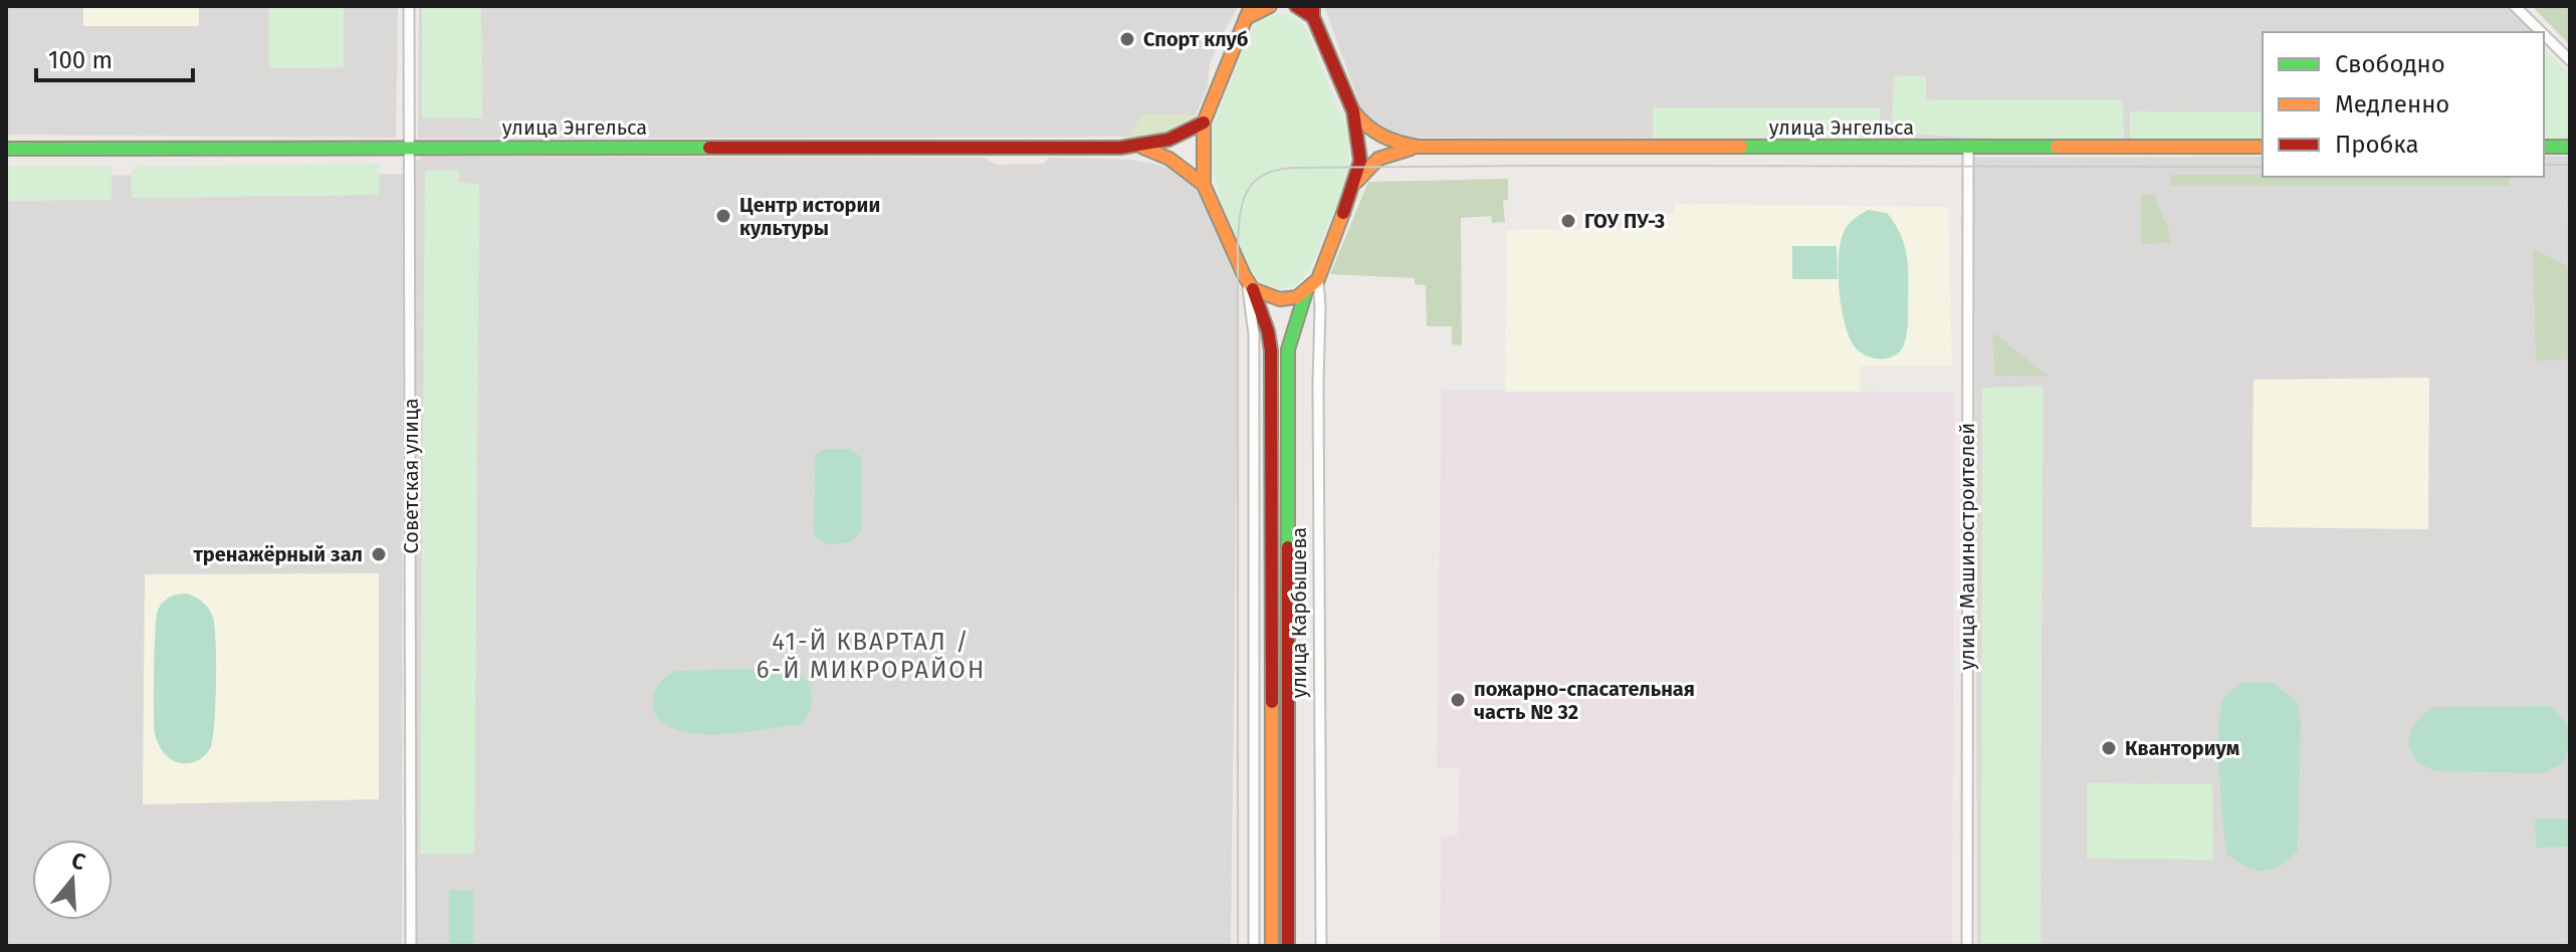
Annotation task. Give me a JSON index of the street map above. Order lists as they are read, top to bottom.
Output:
{
  "streets": {
    "main road": ["улица Энгельса", "улица Карбышева"],
    "street": ["Советская улица", "улица Машиностроителей"]
  },
  "crossings": [
    ["улица Энгельса", "Советская улица"],
    ["улица Энгельса", "улица Машиностроителей"],
    ["улица Энгельса", "улица Карбышева"]
  ],
  "districts": ["41-Й КВАРТАЛ / 6-Й МИКРОРАЙОН"],
  "places": [
    "Спорт клуб",
    "Центр истории культуры",
    "ГОУ ПУ-3",
    "тренажёрный зал",
    "пожарно-спасательная часть № 32",
    "Кванториум"
  ],
  "legend": ["Свободно", "Медленно", "Пробка"],
  "scale_bar": "100 m",
  "north": "top"
}
